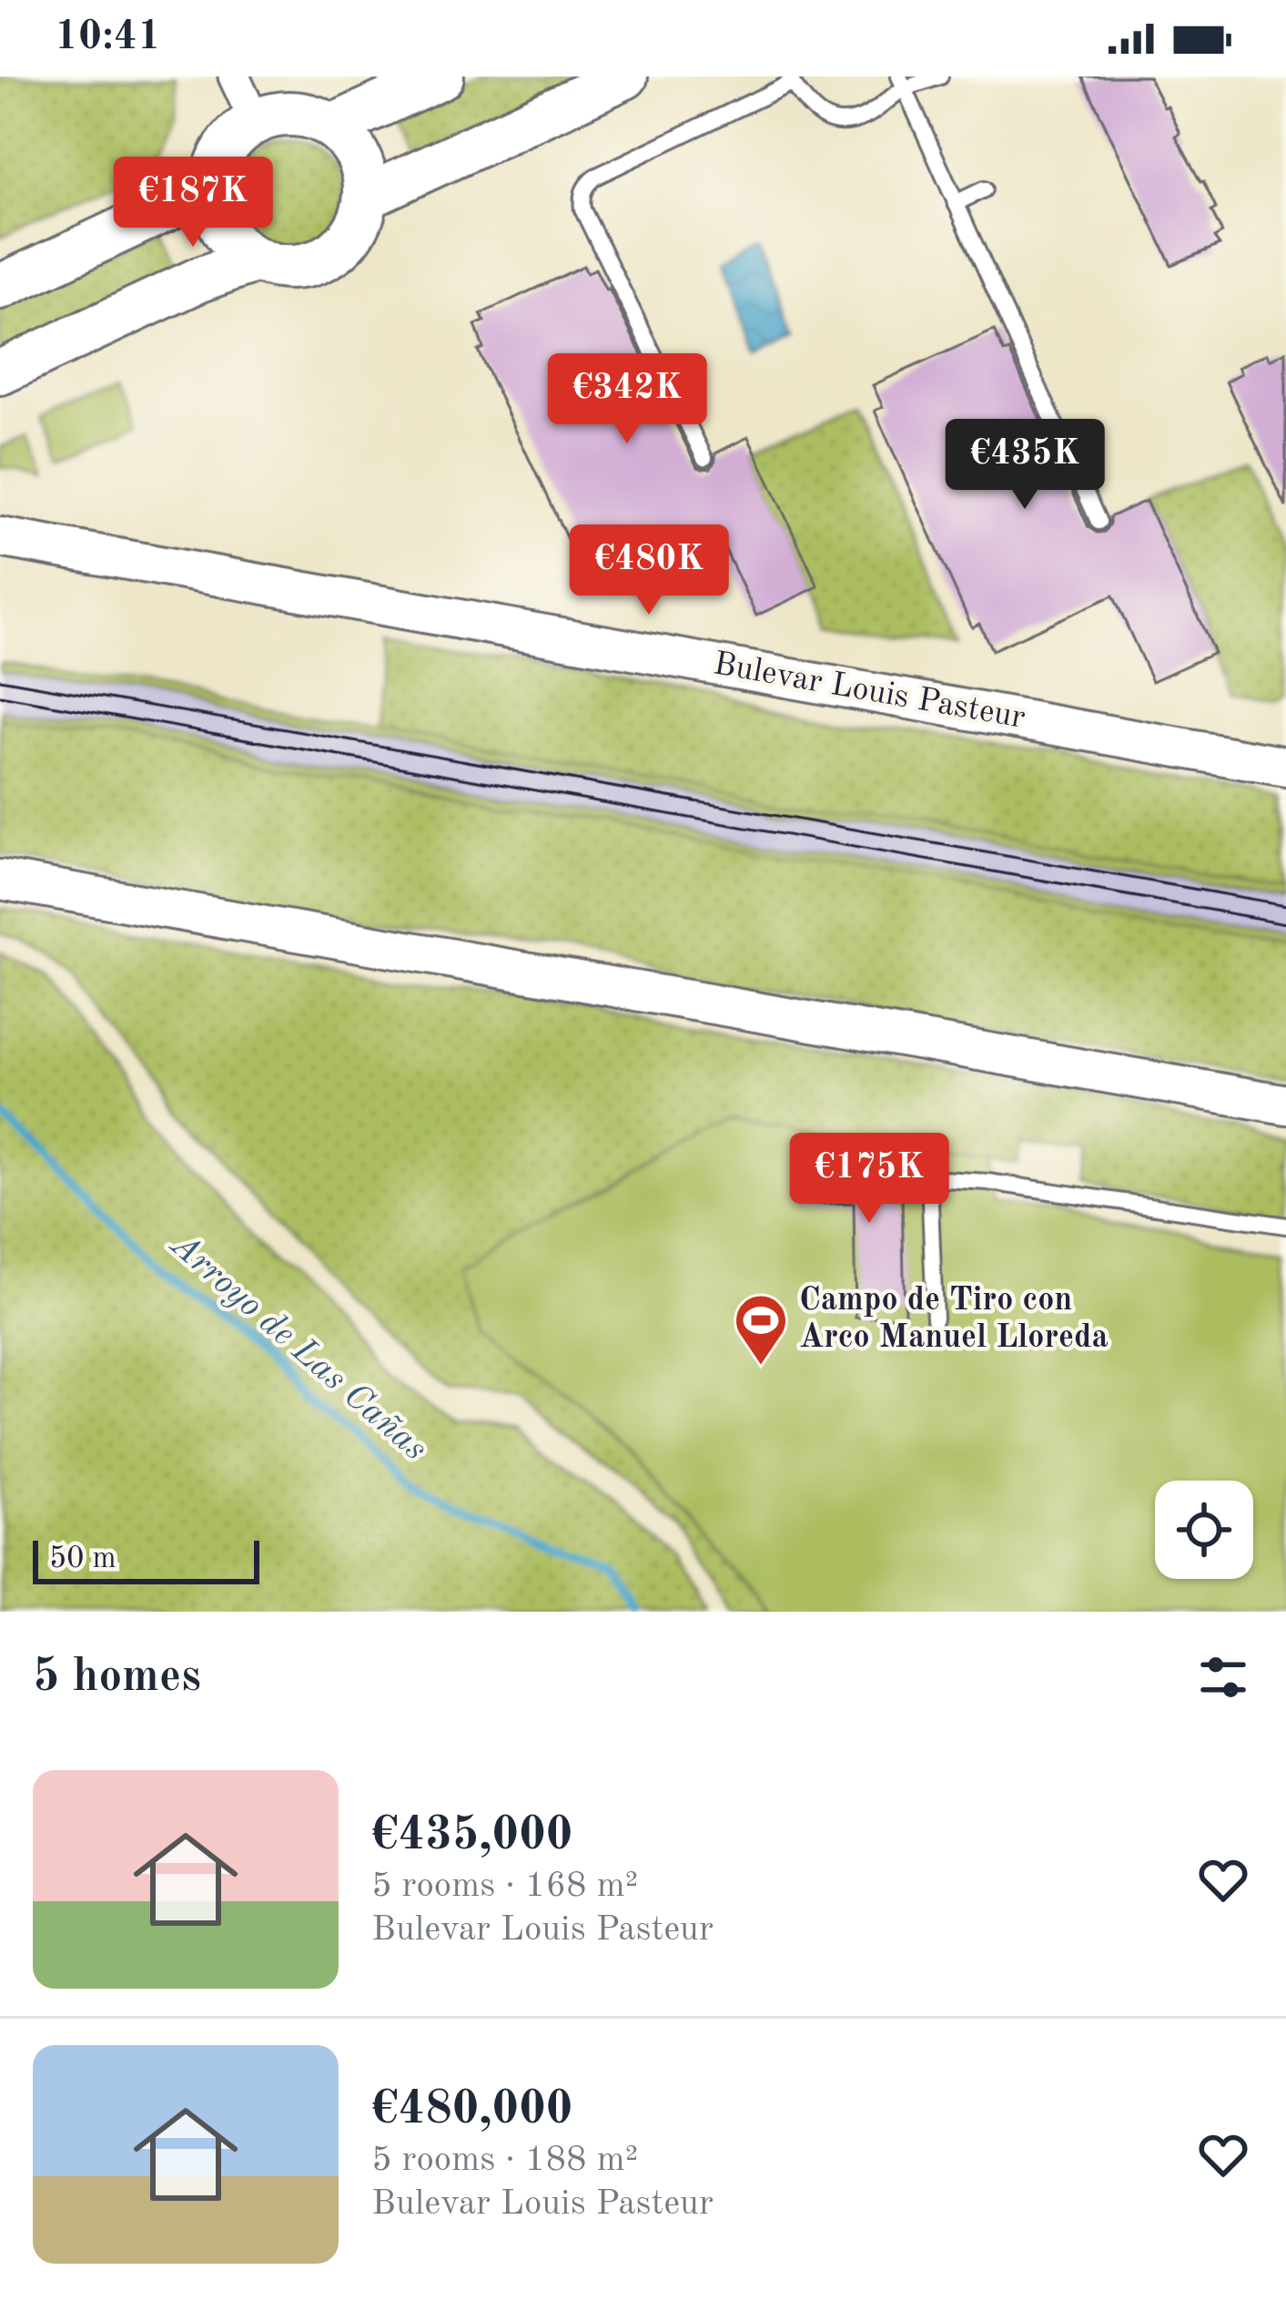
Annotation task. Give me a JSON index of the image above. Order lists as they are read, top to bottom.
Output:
{
  "streets": {
    "street": ["Bulevar Louis Pasteur"]
  },
  "water": ["Arroyo de Las Cañas"],
  "places": {
    "sports": ["Campo de Tiro con Arco Manuel Lloreda"]
  },
  "scale_bar": "50 m",
  "page": {
    "status": "10:41",
    "price": [
      "€187K",
      "€342K",
      "€435K",
      "€480K",
      "€175K"
    ],
    "scale": "50 m",
    "heading": "5 homes",
    "list": [
      {
        "name": "€435,000",
        "note": "5 rooms · 168 m² · Bulevar Louis Pasteur"
      },
      {
        "name": "€480,000",
        "note": "5 rooms · 188 m² · Bulevar Louis Pasteur"
      }
    ]
  }
}
